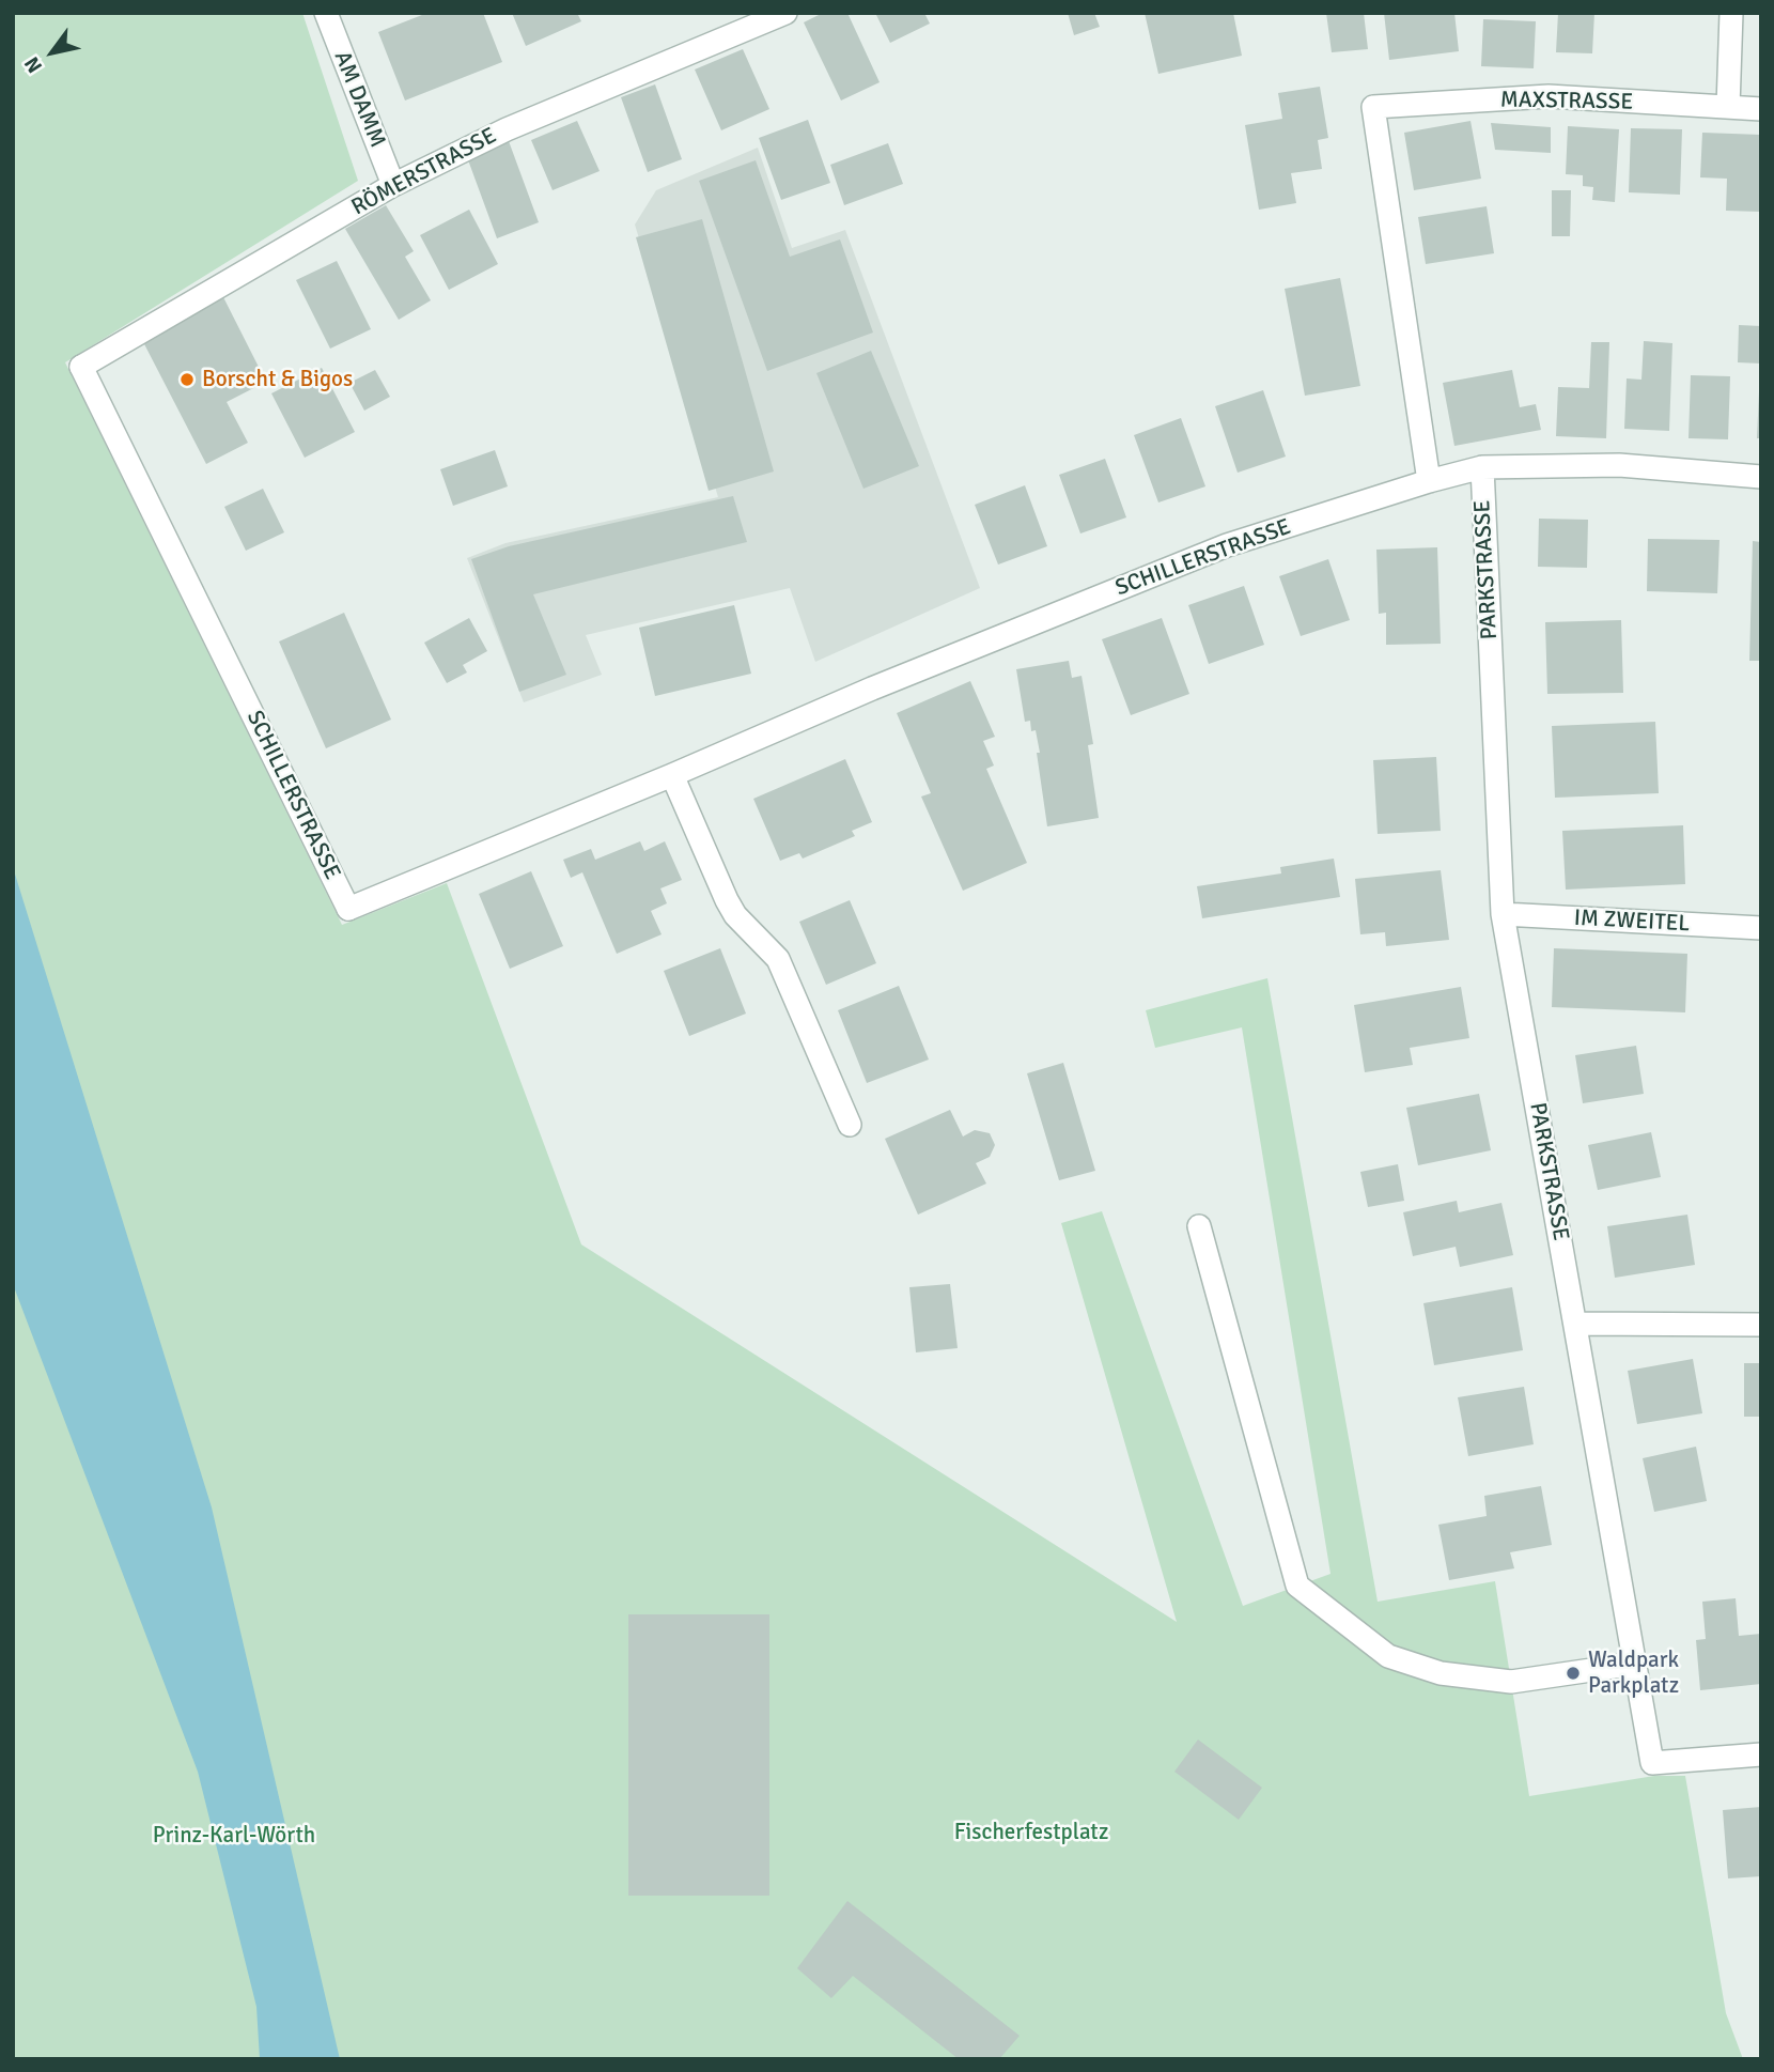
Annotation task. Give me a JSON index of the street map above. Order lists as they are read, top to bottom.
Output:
{
  "streets": {
    "street": [
      "AM DAMM",
      "MAXSTRASSE",
      "RÖMERSTRASSE",
      "SCHILLERSTRASSE",
      "PARKSTRASSE",
      "IM ZWEITEL"
    ]
  },
  "crossings": [
    ["AM DAMM", "RÖMERSTRASSE"],
    ["MAXSTRASSE", "SCHILLERSTRASSE"],
    ["RÖMERSTRASSE", "SCHILLERSTRASSE"],
    ["SCHILLERSTRASSE", "PARKSTRASSE"],
    ["PARKSTRASSE", "IM ZWEITEL"]
  ],
  "parks": ["Fischerfestplatz", "Prinz-Karl-Wörth"],
  "places": ["Borscht & Bigos", "Waldpark Parkplatz"],
  "north": "bottom left"
}
